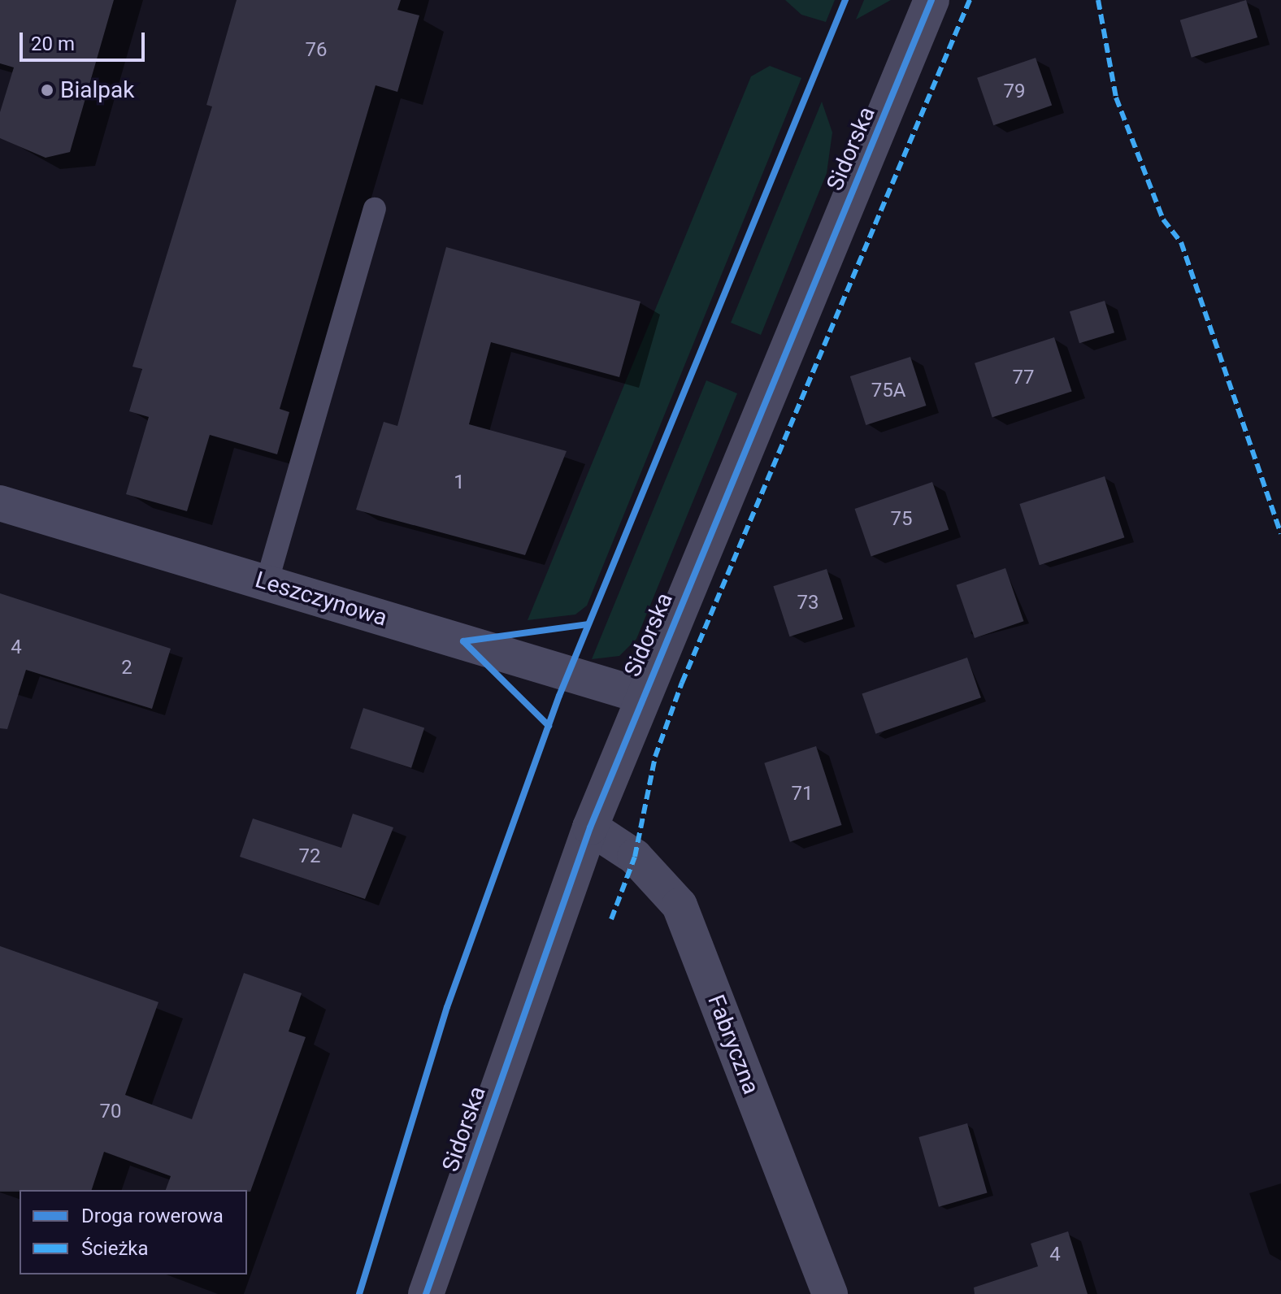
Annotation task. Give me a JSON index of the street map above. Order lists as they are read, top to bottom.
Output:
{
  "streets": {
    "street": ["Sidorska", "Leszczynowa", "Fabryczna"]
  },
  "crossings": [
    ["Sidorska", "Leszczynowa"],
    ["Sidorska", "Fabryczna"]
  ],
  "places": ["Bialpak"],
  "house_numbers": [
    "76",
    "79",
    "77",
    "75A",
    "1",
    "75",
    "73",
    "4",
    "2",
    "71",
    "72",
    "70",
    "4"
  ],
  "legend": ["Droga rowerowa", "Ścieżka"],
  "scale_bar": "20 m"
}
